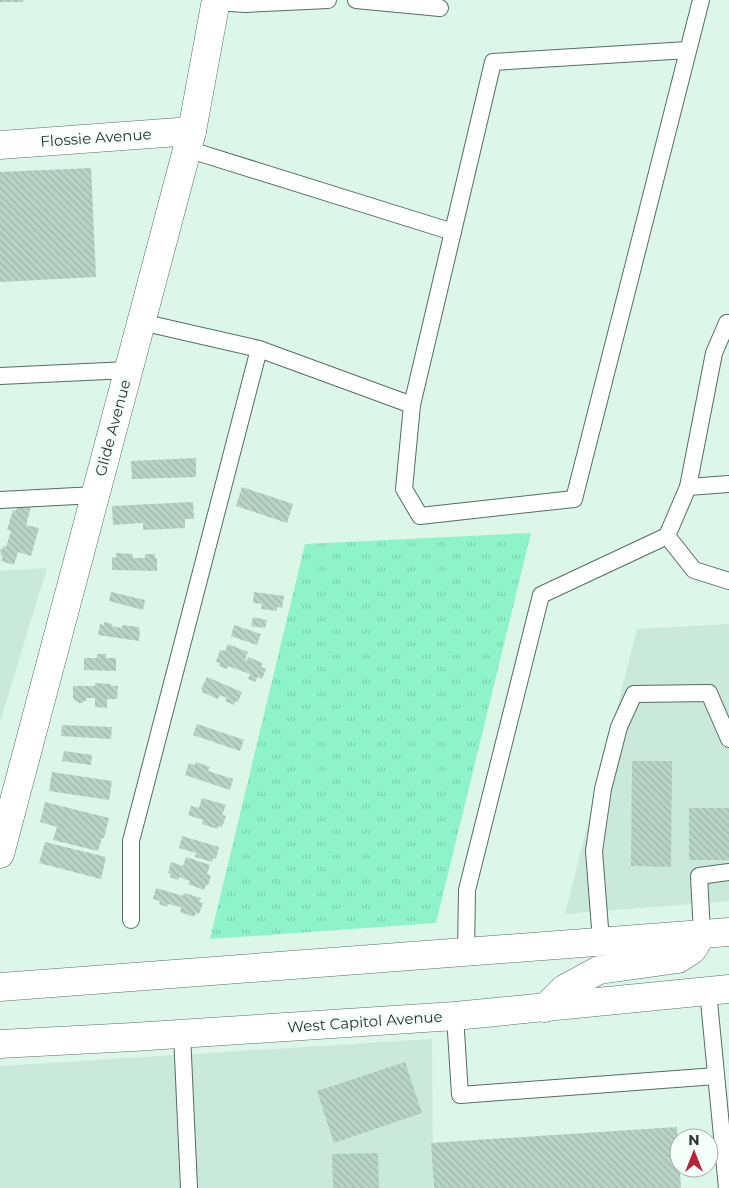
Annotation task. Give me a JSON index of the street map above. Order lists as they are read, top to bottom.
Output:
{
  "streets": {
    "main road": ["Flossie Avenue", "Glide Avenue", "West Capitol Avenue"]
  },
  "crossings": [
    ["Flossie Avenue", "Glide Avenue"]
  ],
  "north": "top"
}
